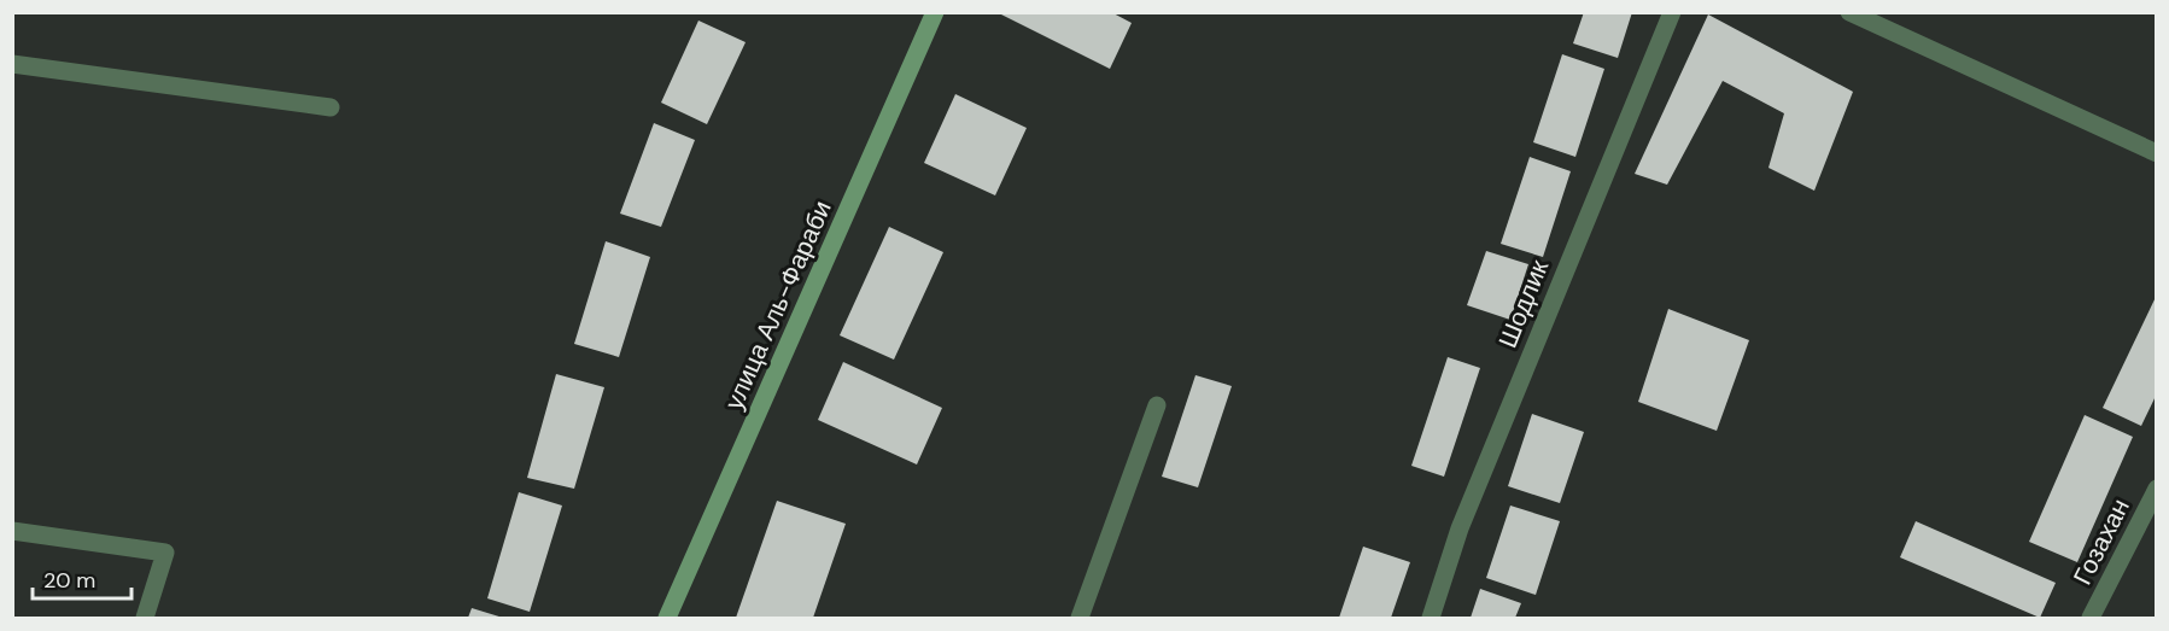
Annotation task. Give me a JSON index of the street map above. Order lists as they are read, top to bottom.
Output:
{
  "streets": {
    "main road": ["улица Аль-Фараби"],
    "street": ["Шодлик", "Гозахан"]
  },
  "scale_bar": "20 m"
}
